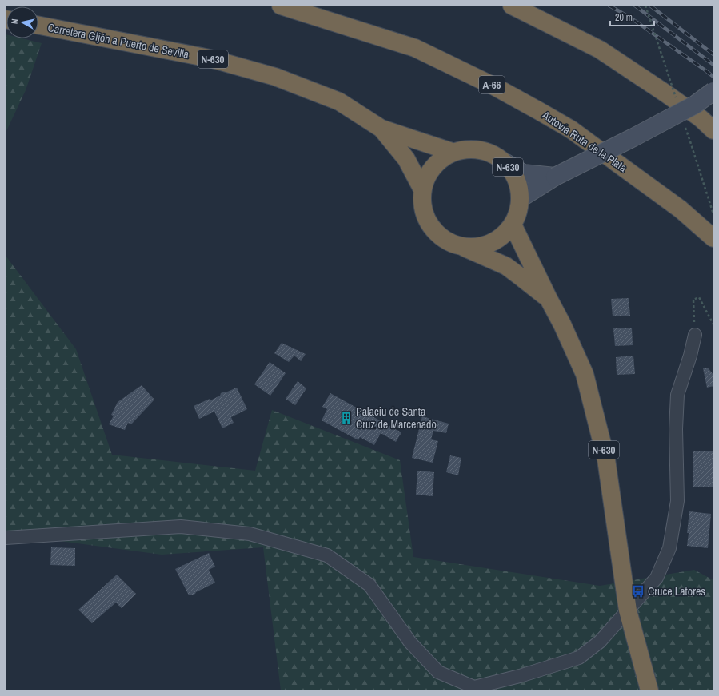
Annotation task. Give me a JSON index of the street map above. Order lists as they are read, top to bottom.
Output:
{
  "streets": {
    "highway": [
      "Carretera Gijón a Puerto de Sevilla",
      "N-630",
      "A-66",
      "Autovía Ruta de la Plata"
    ]
  },
  "crossings": [
    ["Carretera Gijón a Puerto de Sevilla", "N-630"]
  ],
  "places": {
    "building": ["Palaciu de Santa Cruz de Marcenado"],
    "bus stop": ["Cruce Latores"]
  },
  "scale_bar": "20 m",
  "north": "left"
}
